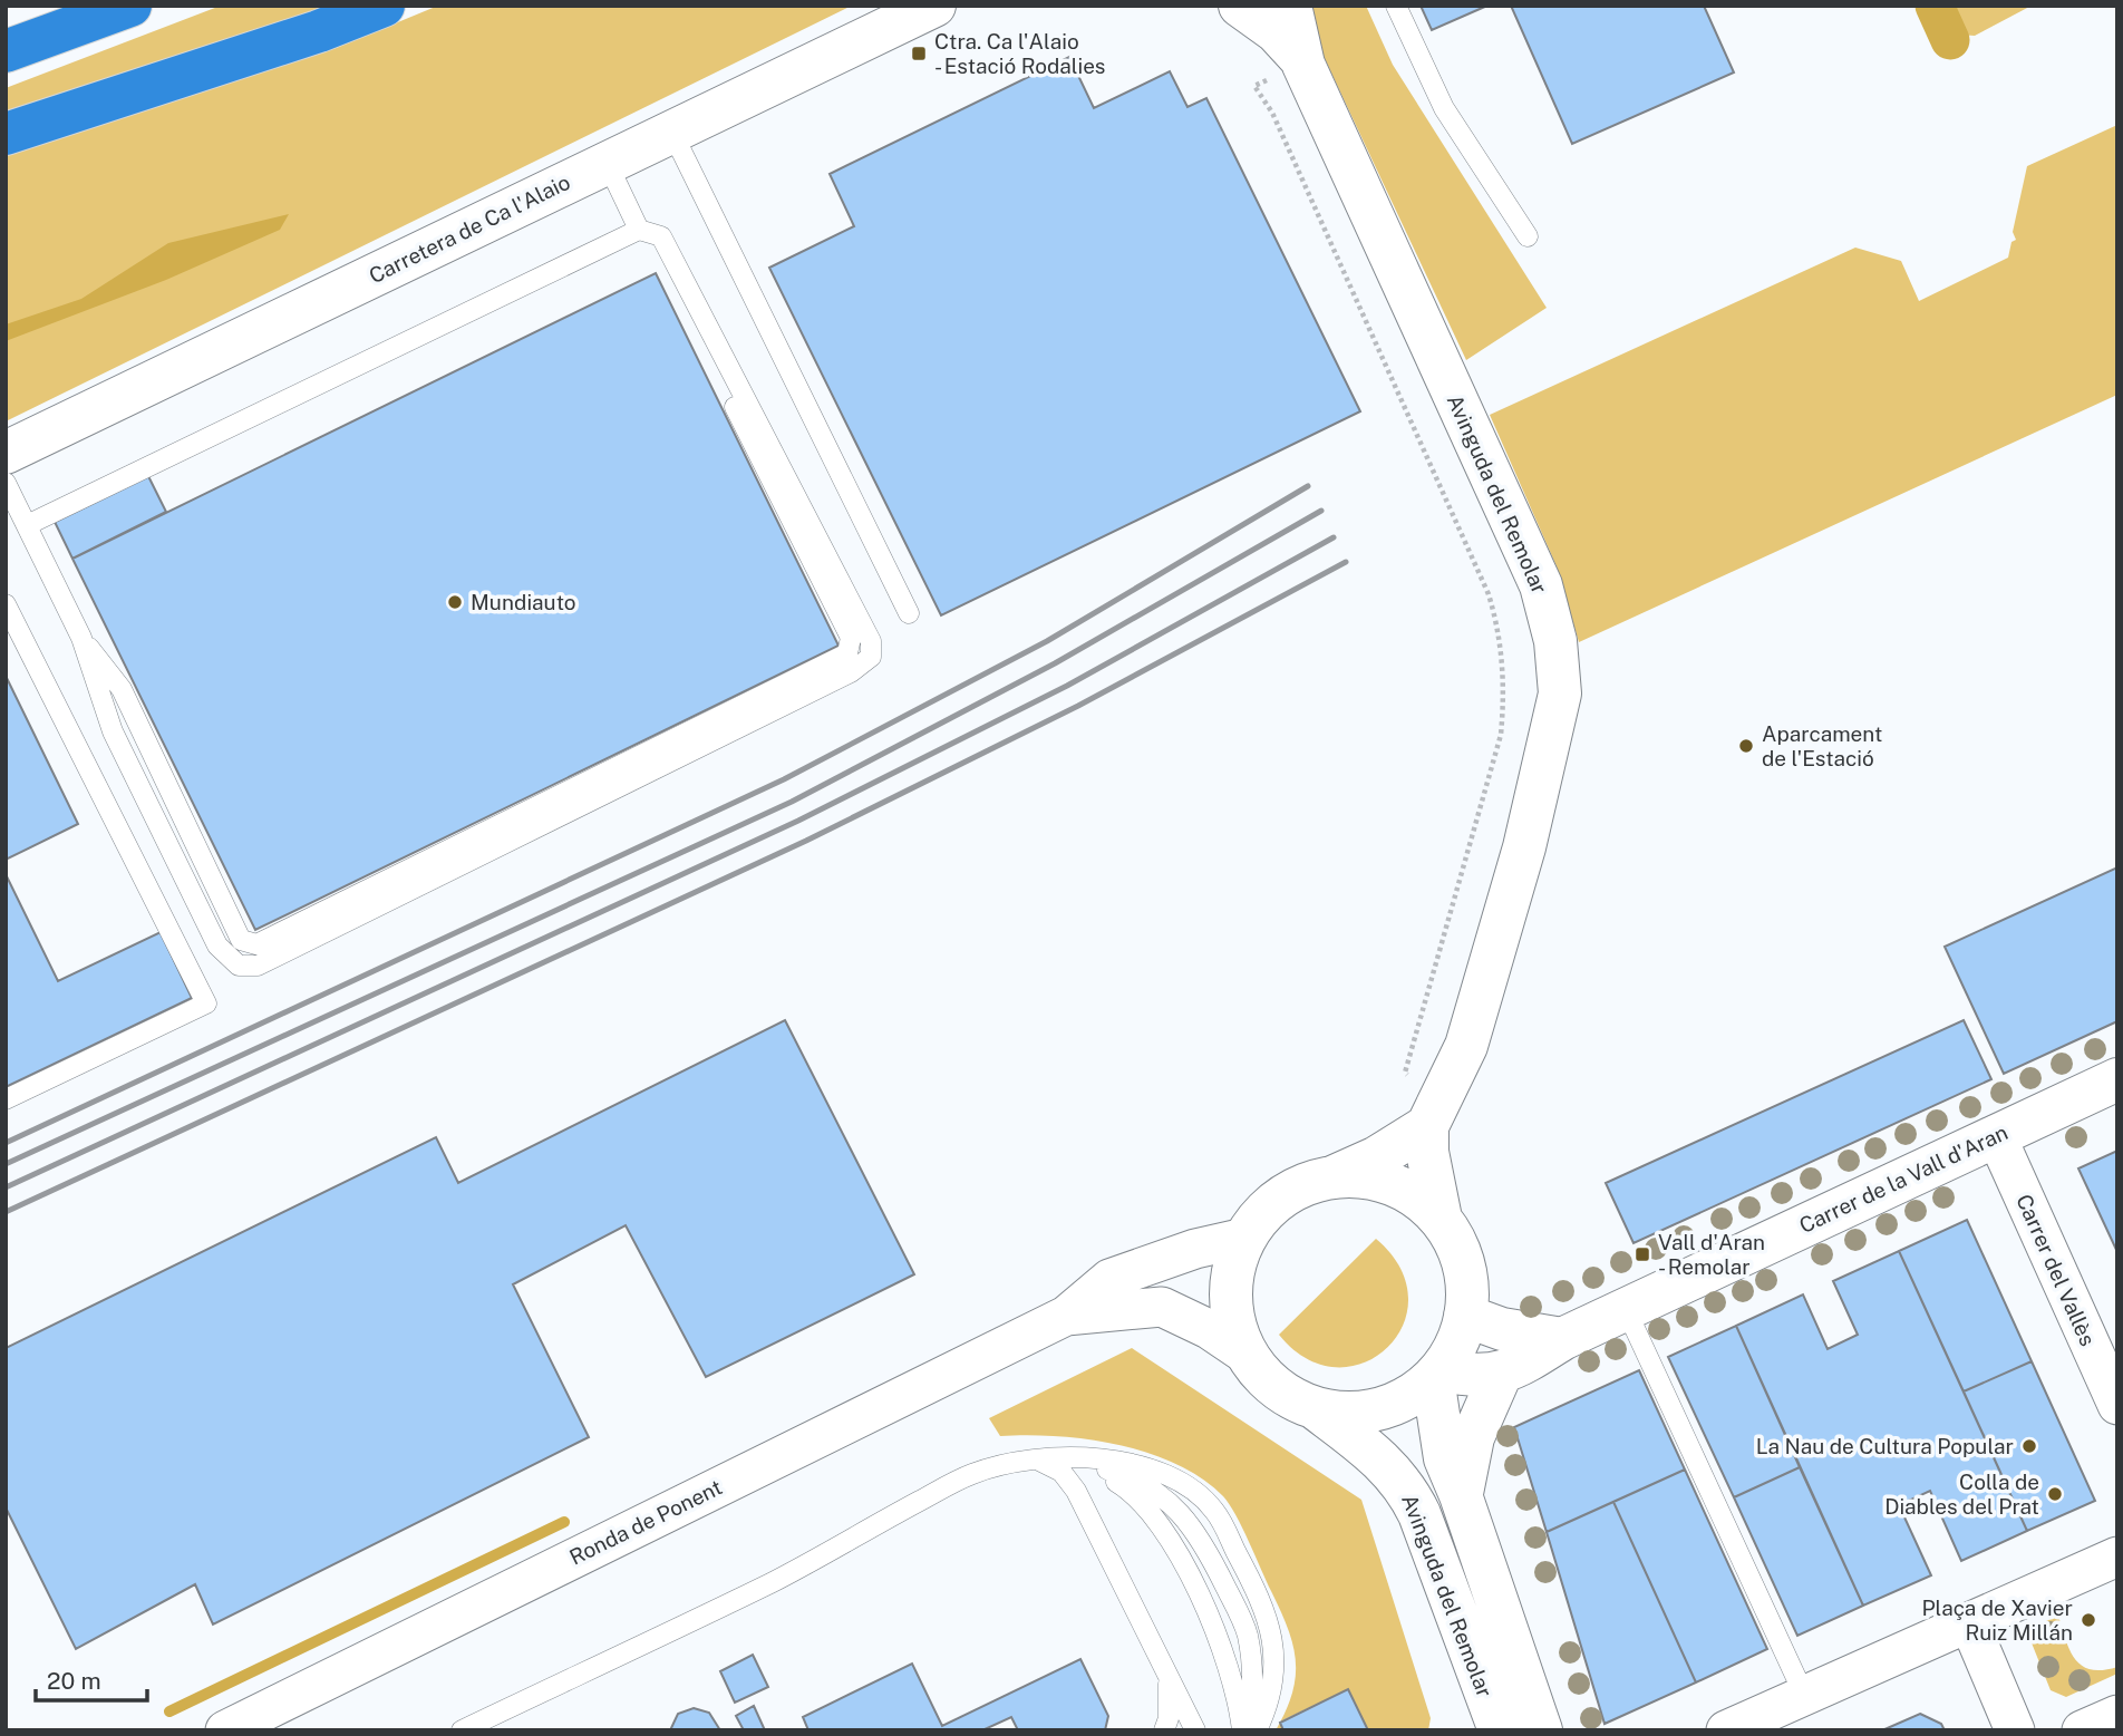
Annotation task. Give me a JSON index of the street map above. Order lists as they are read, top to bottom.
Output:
{
  "streets": {
    "street": [
      "Carretera de Ca l'Alaio",
      "Avinguda del Remolar",
      "Carrer de la Vall d'Aran",
      "Carrer del Vallès",
      "Ronda de Ponent"
    ]
  },
  "crossings": [
    ["Avinguda del Remolar", "Ronda de Ponent"],
    ["Carrer de la Vall d'Aran", "Carrer del Vallès"]
  ],
  "places": {
    "transit": ["Ctra. Ca l'Alaio - Estació Rodalies", "Vall d'Aran - Remolar"],
    "other": [
      "Mundiauto",
      "Aparcament de l'Estació",
      "La Nau de Cultura Popular",
      "Colla de Diables del Prat",
      "Plaça de Xavier Ruiz Millán"
    ]
  },
  "scale_bar": "20 m"
}
